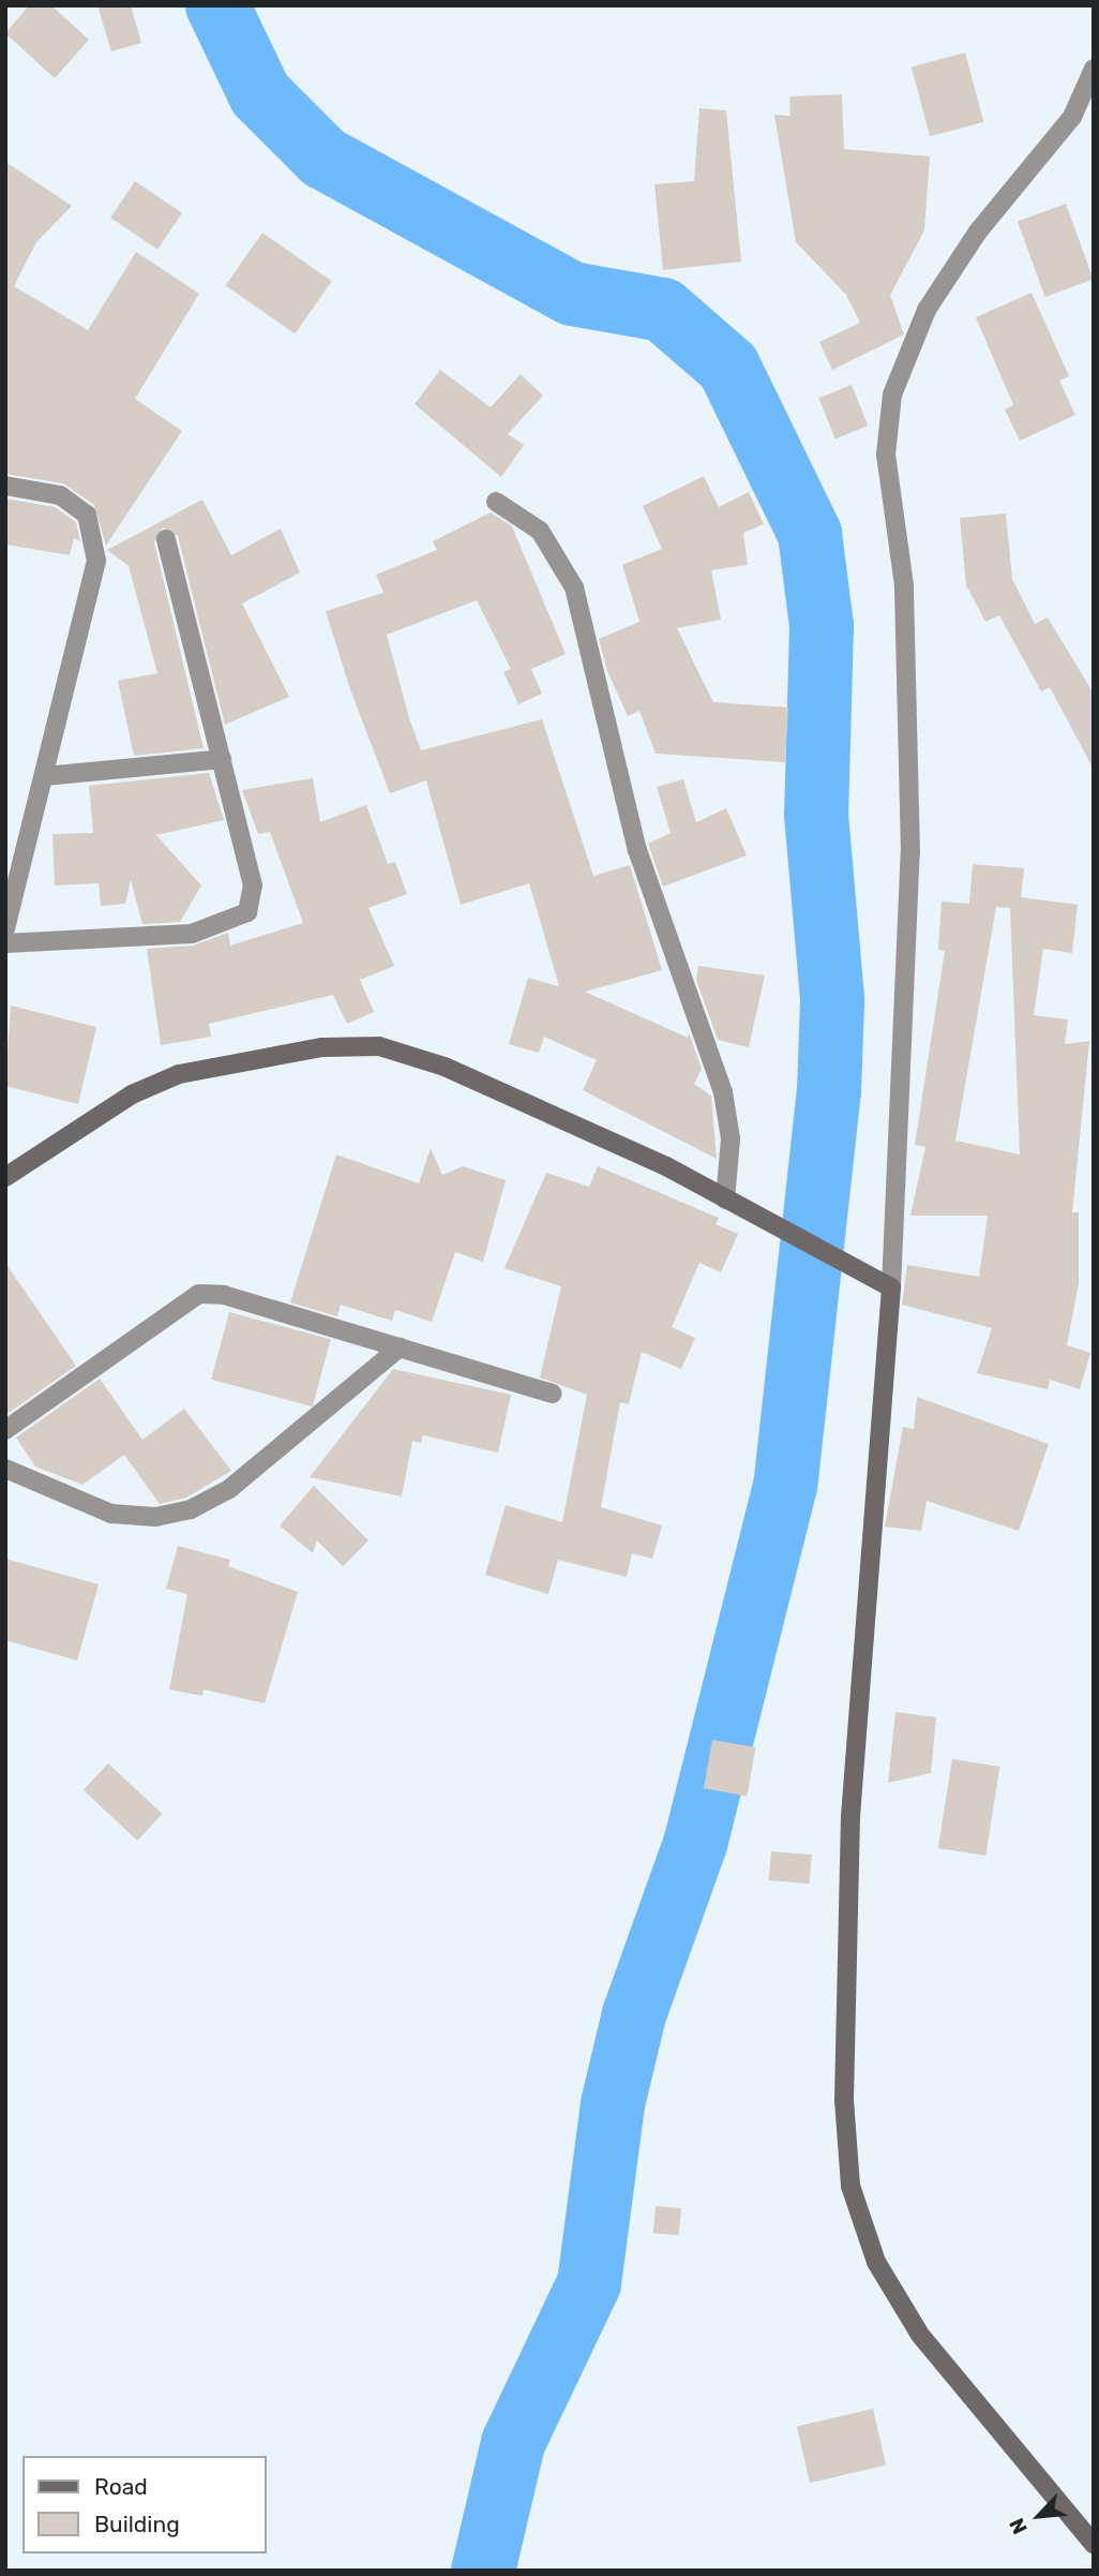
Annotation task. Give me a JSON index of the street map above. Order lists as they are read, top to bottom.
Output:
{
  "legend": ["Road", "Building"],
  "north": "bottom left"
}
